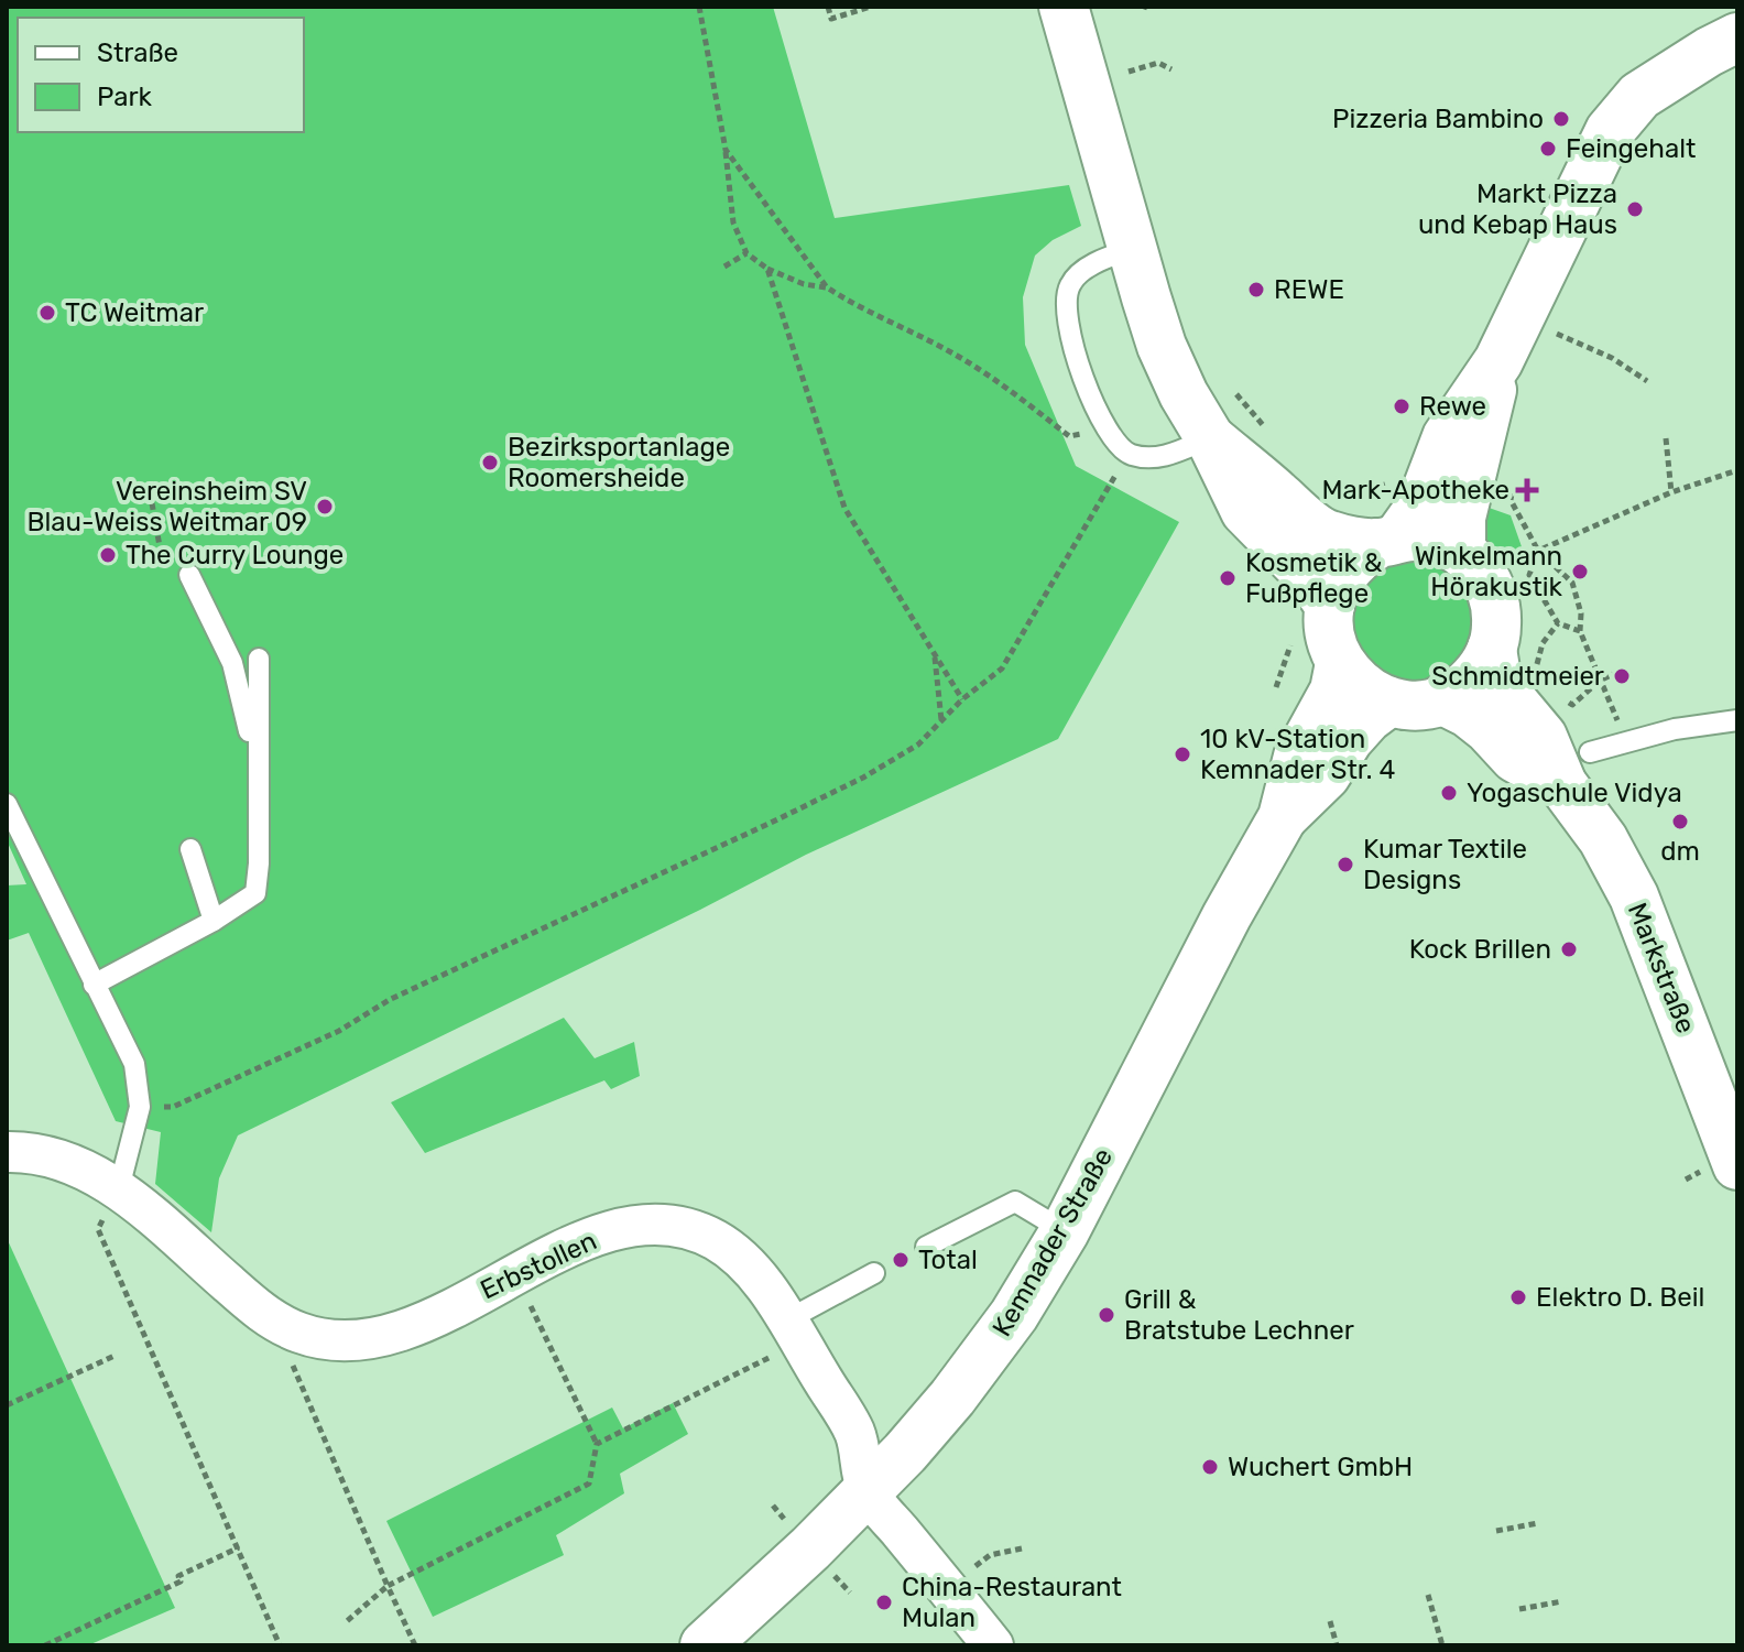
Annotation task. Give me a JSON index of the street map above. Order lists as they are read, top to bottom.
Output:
{
  "streets": {
    "street": ["Markstraße", "Kemnader Straße", "Erbstollen"]
  },
  "crossings": [
    ["Markstraße", "Kemnader Straße"],
    ["Kemnader Straße", "Erbstollen"]
  ],
  "places": {
    "other": [
      "Pizzeria Bambino",
      "Feingehalt",
      "Markt Pizza und Kebap Haus",
      "REWE",
      "TC Weitmar",
      "Rewe",
      "Bezirksportanlage Roomersheide",
      "Vereinsheim SV Blau-Weiss Weitmar 09",
      "The Curry Lounge",
      "Winkelmann Hörakustik",
      "Kosmetik & Fußpflege",
      "Schmidtmeier",
      "10 kV-Station Kemnader Str. 4",
      "Yogaschule Vidya",
      "dm",
      "Kumar Textile Designs",
      "Kock Brillen",
      "Total",
      "Elektro D. Beil",
      "Grill & Bratstube Lechner",
      "Wuchert GmbH",
      "China-Restaurant Mulan"
    ],
    "health": ["Mark-Apotheke"]
  },
  "legend": ["Straße", "Park"]
}
